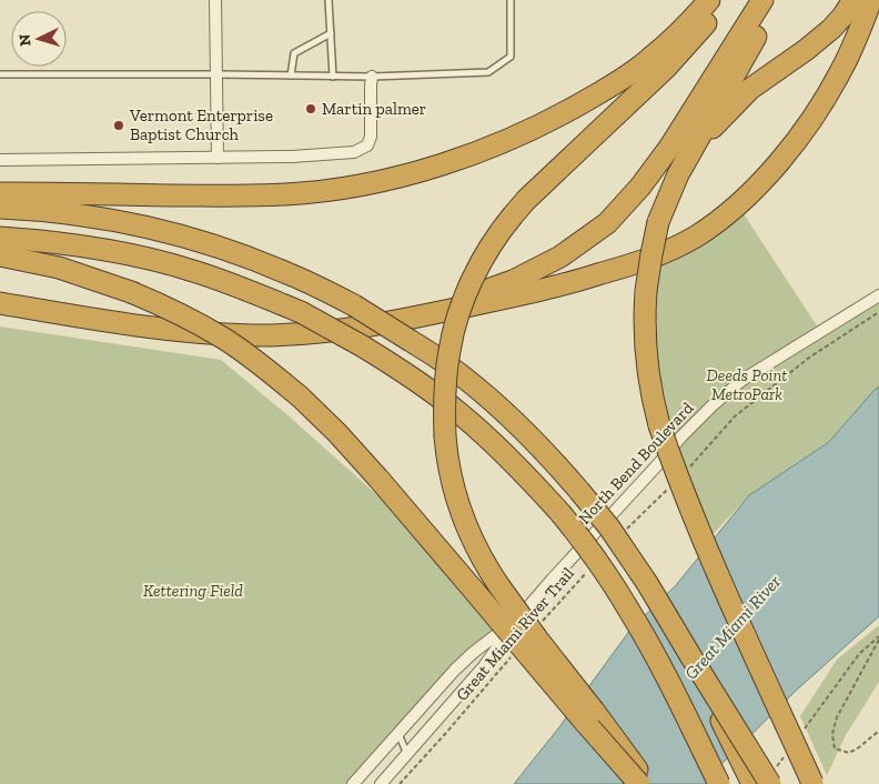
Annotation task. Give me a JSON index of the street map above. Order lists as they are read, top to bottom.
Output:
{
  "streets": {
    "street": ["North Bend Boulevard"],
    "path": ["Great Miami River Trail"]
  },
  "water": ["Great Miami River"],
  "parks": ["Deeds Point MetroPark", "Kettering Field"],
  "places": ["Martin palmer", "Vermont Enterprise Baptist Church"],
  "north": "left"
}
